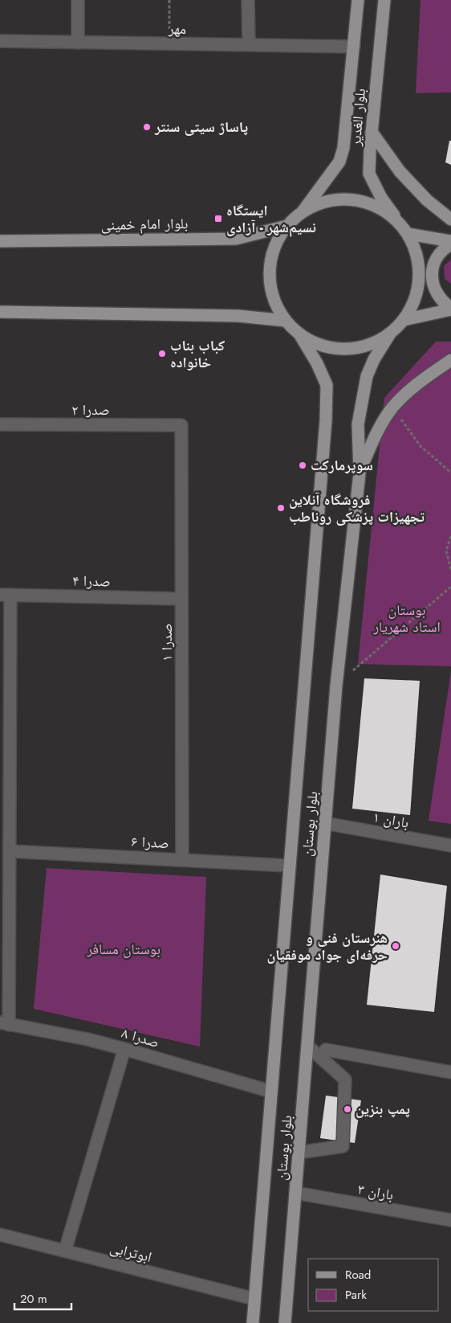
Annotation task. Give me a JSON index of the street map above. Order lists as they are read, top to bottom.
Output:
{
  "streets": {
    "main road": ["بلوار الغدیر", "بلوار امام خمینی", "بلوار بوستان"],
    "street": [
      "مهر",
      "صدرا ۲",
      "صدرا ۴",
      "صدرا ۱",
      "باران ۱",
      "صدرا ۶",
      "صدرا ۸",
      "باران ۳",
      "ابوترابی"
    ]
  },
  "crossings": [
    ["مهر", "بلوار الغدیر"],
    ["صدرا ۲", "صدرا ۱"],
    ["صدرا ۴", "صدرا ۱"],
    ["صدرا ۱", "صدرا ۶"],
    ["باران ۱", "بلوار بوستان"],
    ["بلوار بوستان", "صدرا ۶"],
    ["بلوار بوستان", "صدرا ۸"],
    ["بلوار بوستان", "باران ۳"],
    ["بلوار بوستان", "ابوترابی"]
  ],
  "parks": ["بوستان استاد شهریار", "بوستان مسافر"],
  "places": {
    "other": [
      "پاساژ سیتی سنتر",
      "کباب بناب خانواده",
      "سوپرمارکت",
      "فروشگاه آنلاین تجهیزات پزشکی روناطب",
      "هنرستان فنی و حرفه‌ای جواد موفقیان",
      "پمپ بنزین"
    ],
    "transit": ["ایستگاه نسیم‌شهر - آزادی"]
  },
  "legend": ["Road", "Park"],
  "scale_bar": "20 m"
}
